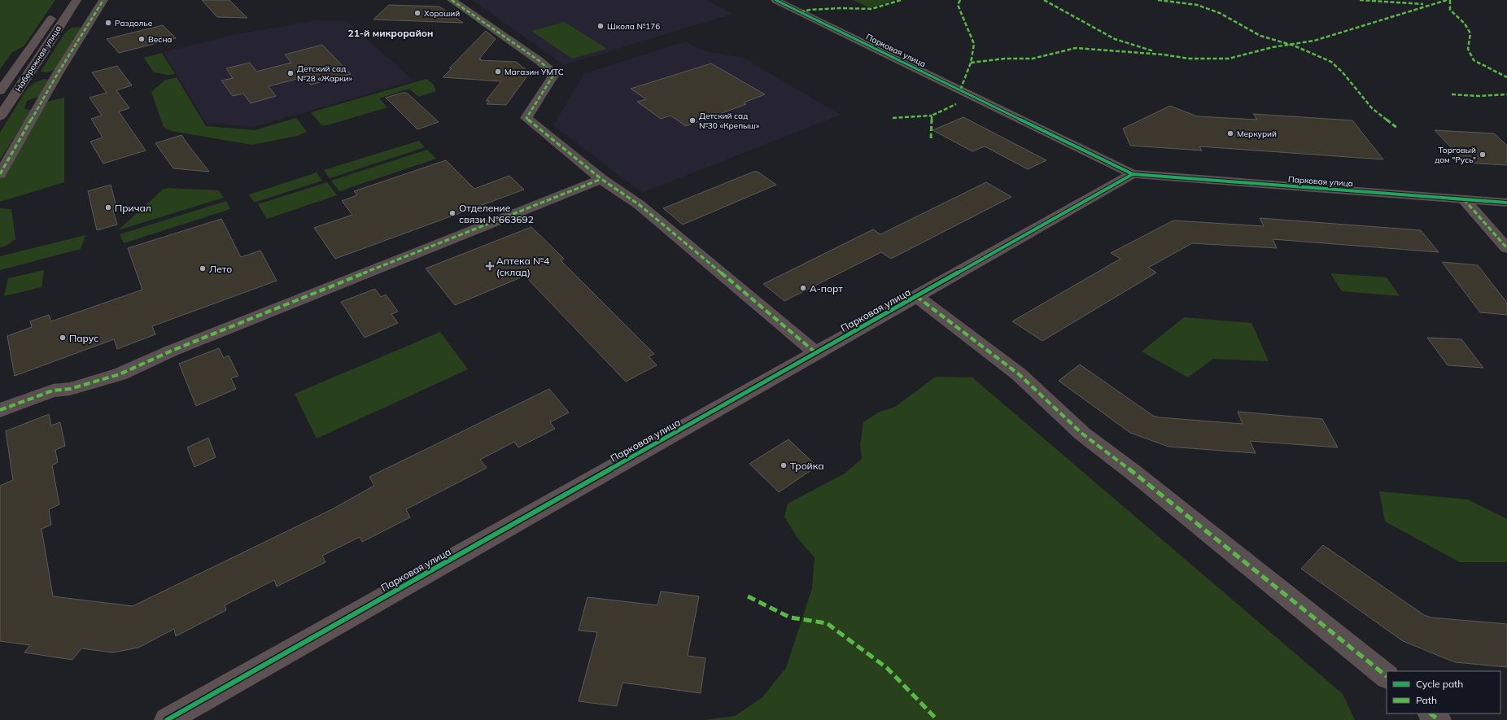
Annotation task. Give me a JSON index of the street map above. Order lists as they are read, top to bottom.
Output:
{
  "streets": {
    "street": ["Парковая улица", "Набережная улица"]
  },
  "districts": ["21-й микрорайон"],
  "places": {
    "other": [
      "Хороший",
      "Раздолье",
      "Школа №176",
      "Весна",
      "Магазин УМТС",
      "Детский сад №28 «Жарки»",
      "Детский сад №30 «Крепыш»",
      "Меркурий",
      "Торговый дом \"Русь\"",
      "Причал",
      "Отделение связи №663692",
      "Лето",
      "А-порт",
      "Парус",
      "Тройка"
    ],
    "health": ["Аптека №4 (склад)"]
  },
  "legend": ["Cycle path", "Path"]
}
